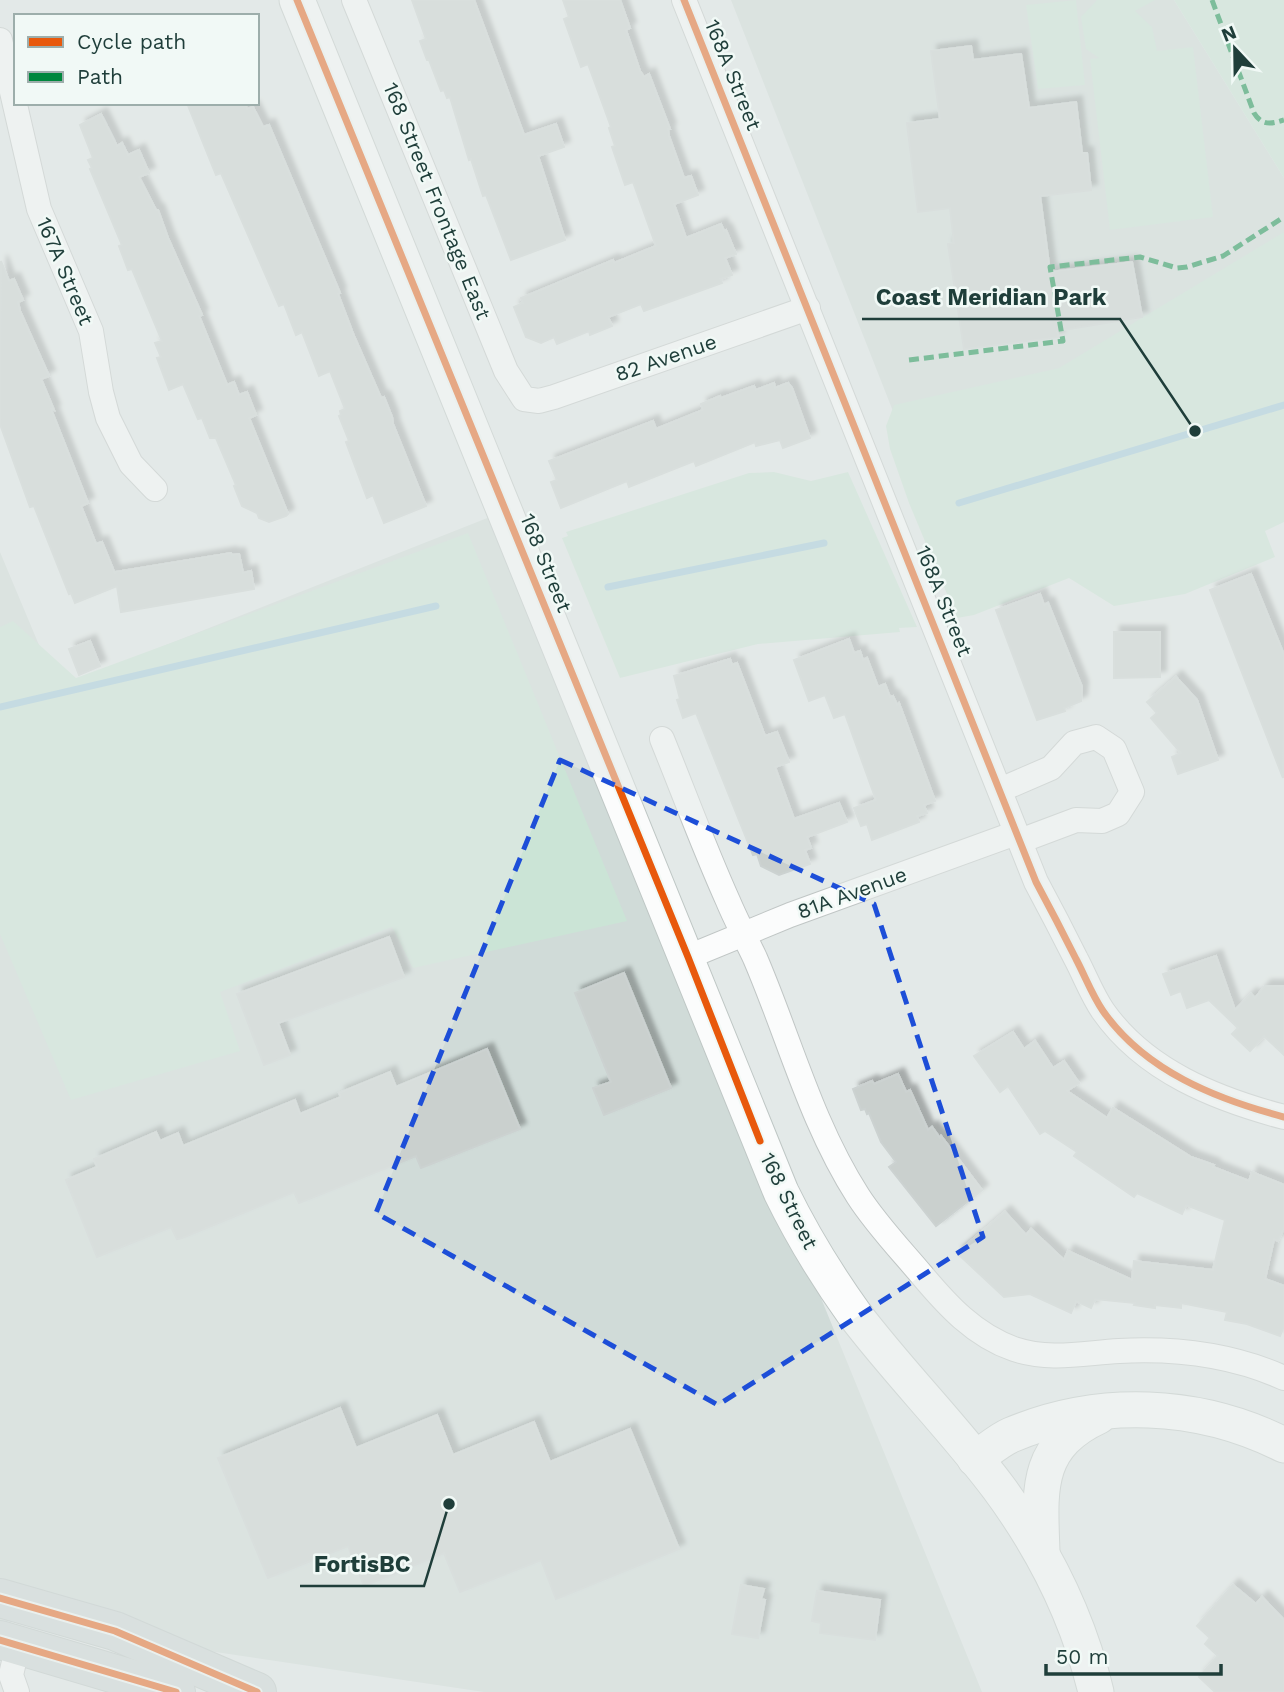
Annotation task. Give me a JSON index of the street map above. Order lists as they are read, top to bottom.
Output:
{
  "streets": {
    "main road": ["168 Street"],
    "street": [
      "168A Street",
      "168 Street Frontage East",
      "167A Street",
      "82 Avenue",
      "81A Avenue"
    ]
  },
  "crossings": [
    ["168A Street", "82 Avenue"],
    ["168A Street", "81A Avenue"],
    ["168 Street Frontage East", "82 Avenue"],
    ["168 Street", "81A Avenue"]
  ],
  "places": ["Coast Meridian Park", "FortisBC"],
  "legend": ["Cycle path", "Path"],
  "scale_bar": "50 m",
  "north": "top"
}
